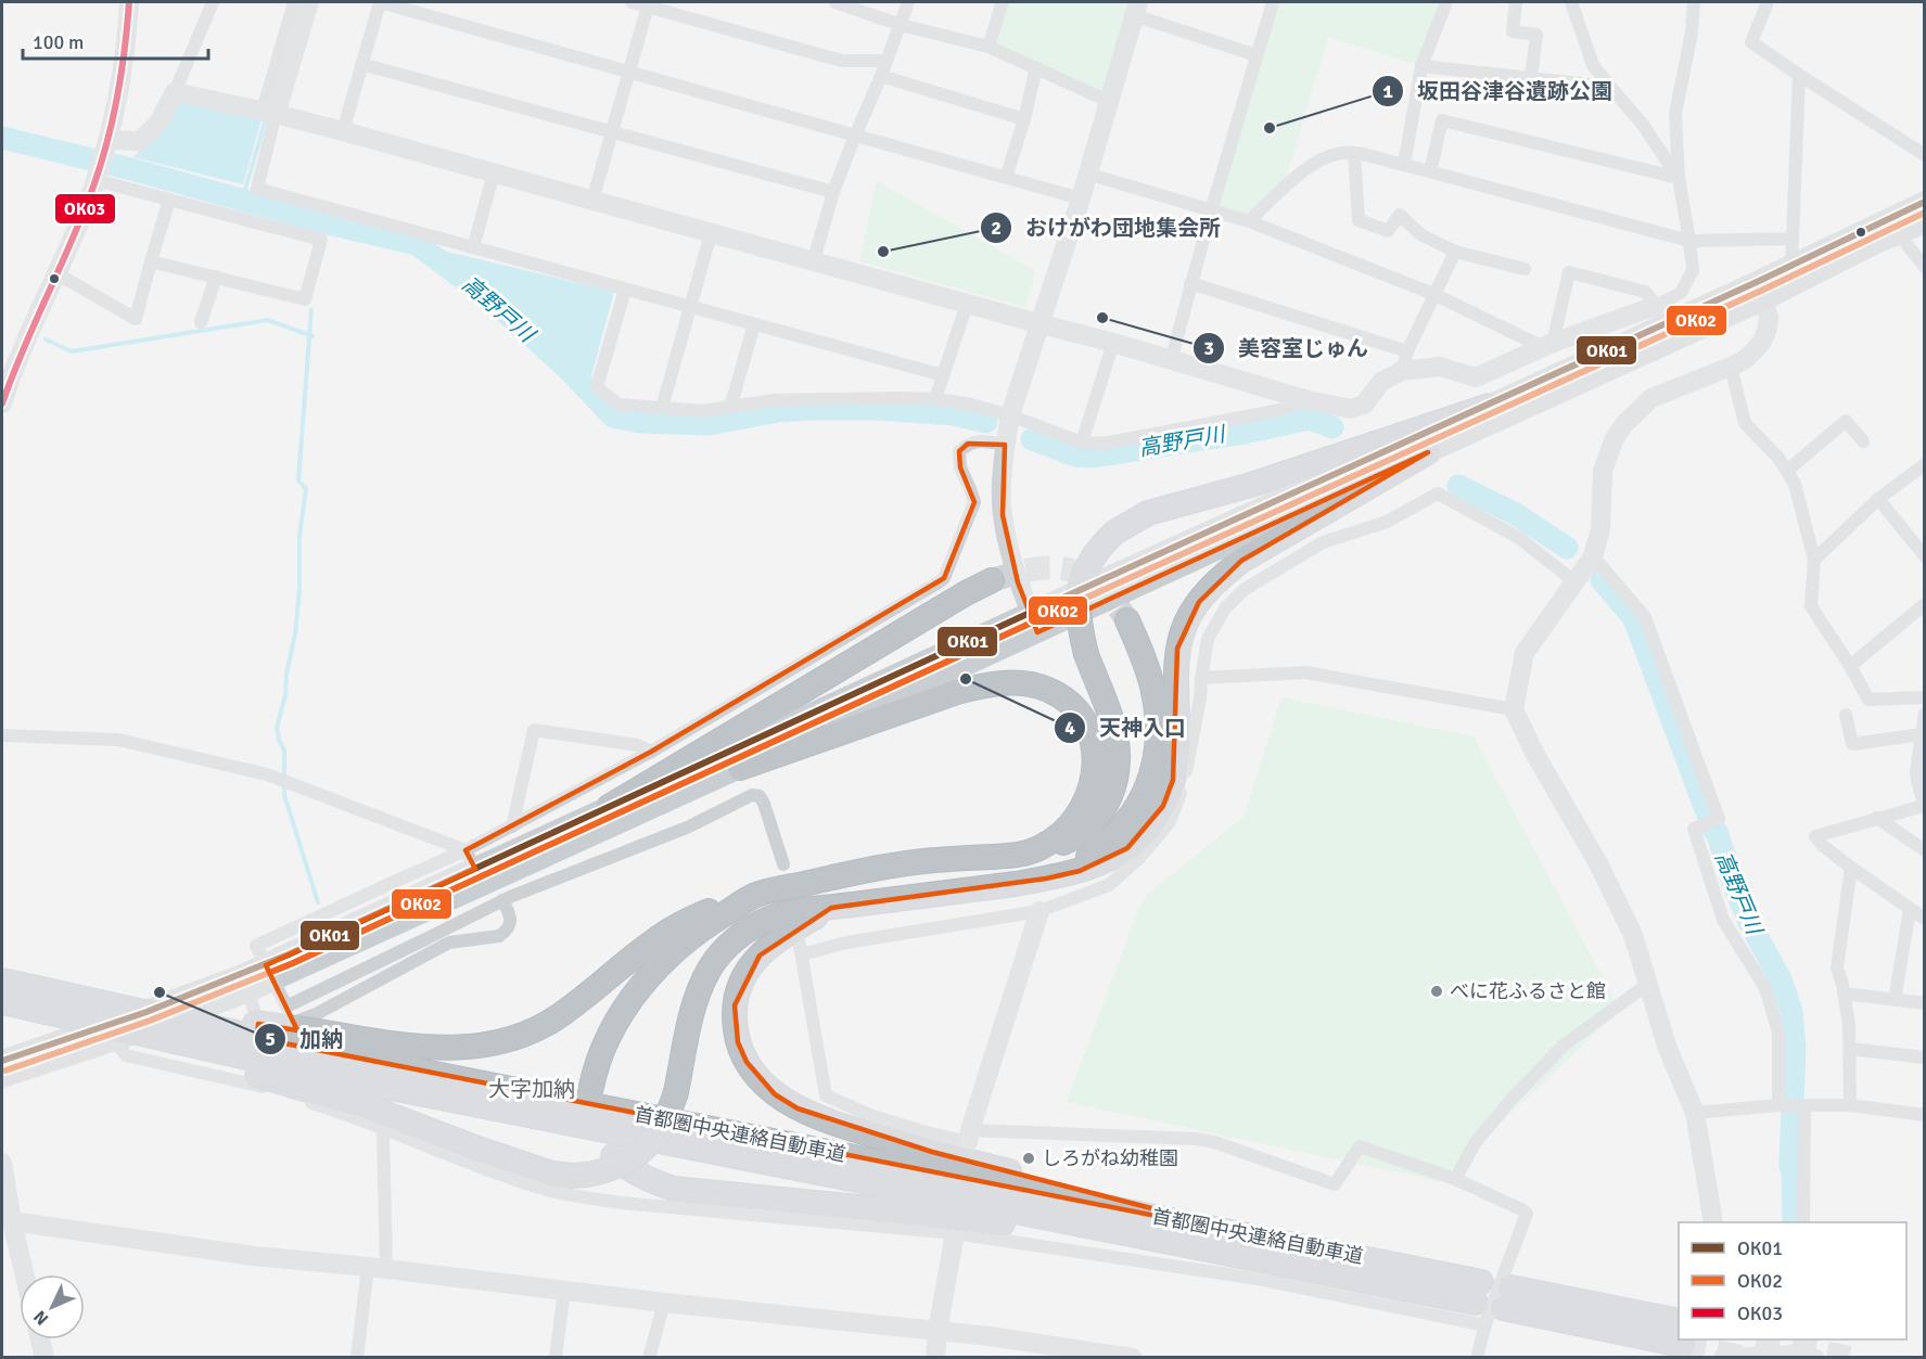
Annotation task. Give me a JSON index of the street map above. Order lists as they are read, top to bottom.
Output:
{
  "streets": {
    "highway": ["首都圏中央連絡自動車道"]
  },
  "districts": ["大字加納"],
  "water": ["高野戸川"],
  "places": [
    "坂田谷津谷遺跡公園",
    "おけがわ団地集会所",
    "美容室じゅん",
    "天神入口",
    "べに花ふるさと館",
    "加納",
    "しろがね幼稚園"
  ],
  "lines": ["transit line OK03", "transit line OK01", "transit line OK02"],
  "legend": ["OK01", "OK02", "OK03"],
  "scale_bar": "100 m",
  "north": "bottom left"
}
